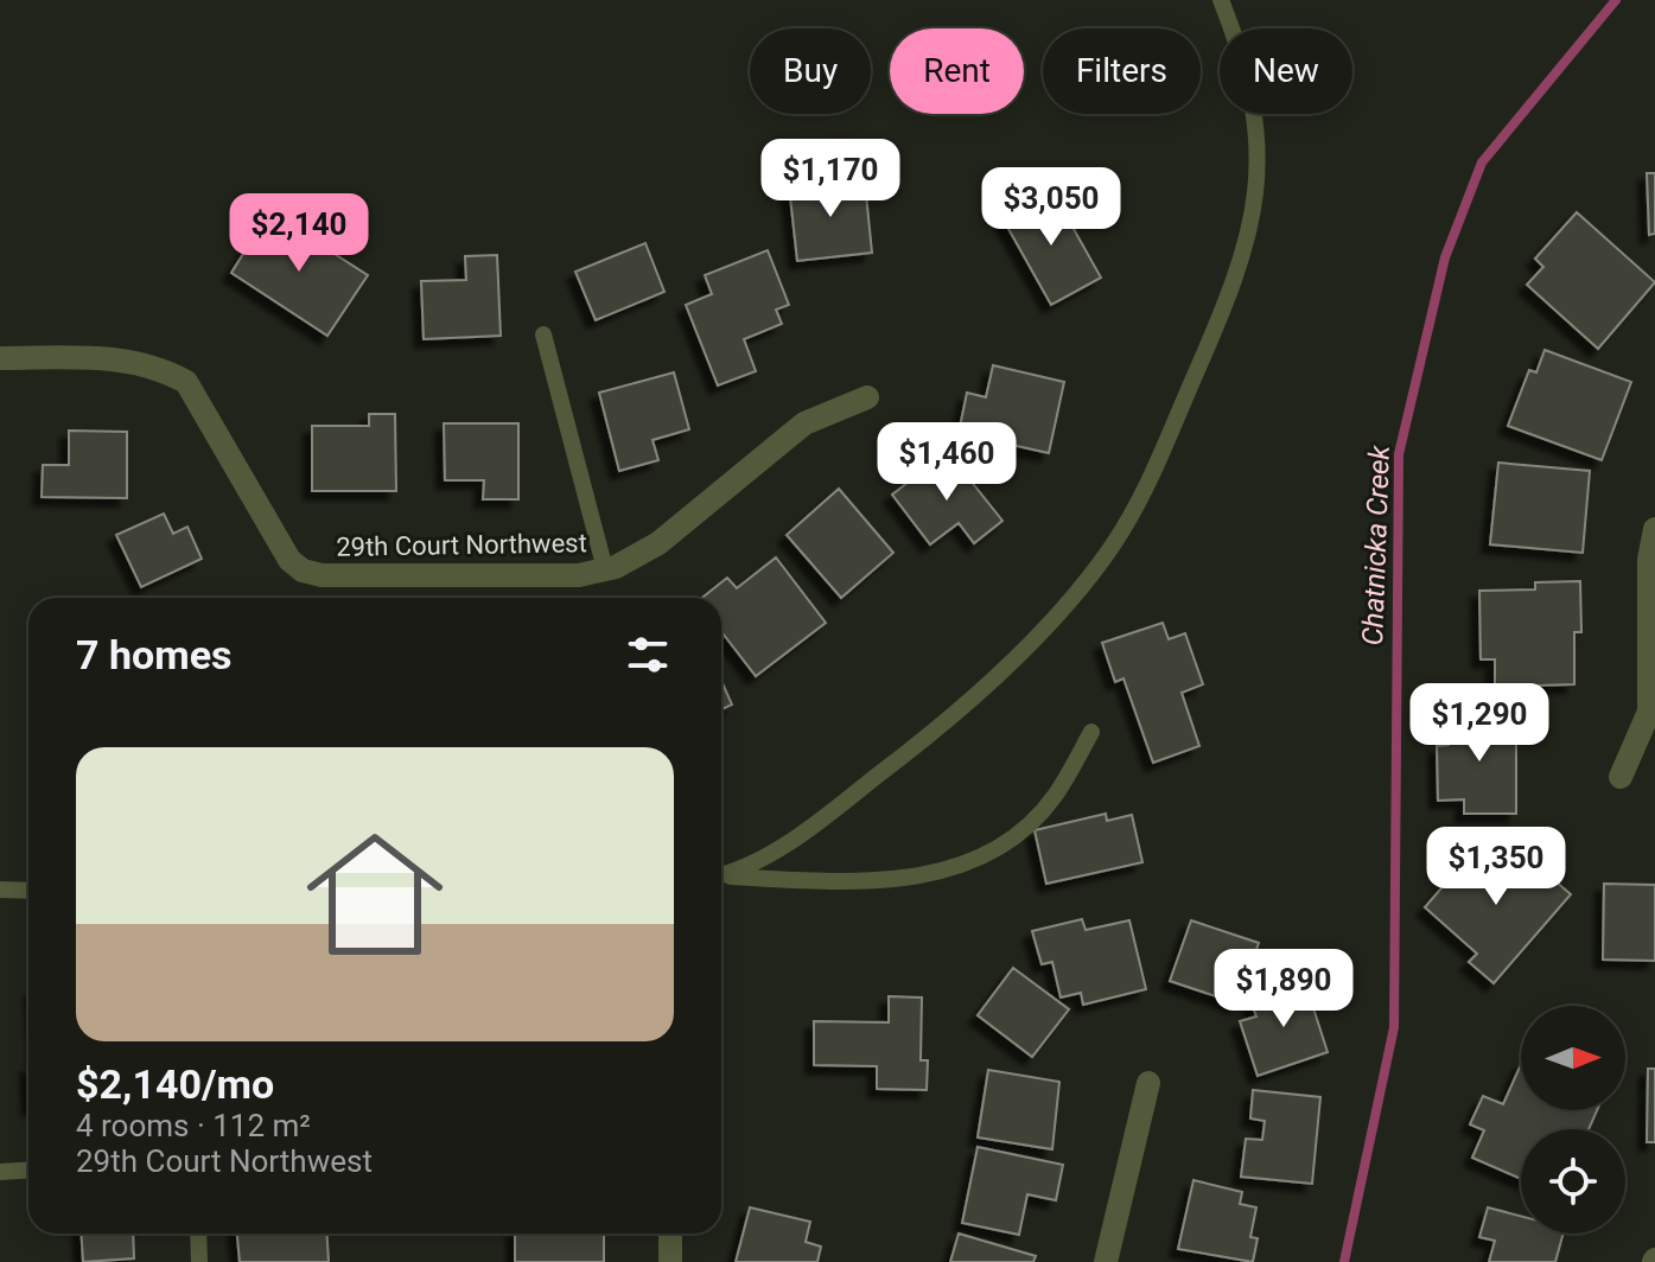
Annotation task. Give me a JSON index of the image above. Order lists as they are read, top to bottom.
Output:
{
  "streets": {
    "street": ["29th Court Northwest"]
  },
  "water": ["Chatnicka Creek"],
  "north": "right",
  "page": {
    "chip": [
      "Buy",
      "Rent",
      "Filters",
      "New"
    ],
    "price": [
      "$1,170",
      "$3,050",
      "$2,140",
      "$1,460",
      "$1,290",
      "$1,350",
      "$1,890"
    ],
    "heading": "7 homes",
    "list": [
      {
        "name": "$2,140/mo",
        "note": "4 rooms · 112 m² · 29th Court Northwest"
      }
    ]
  }
}
